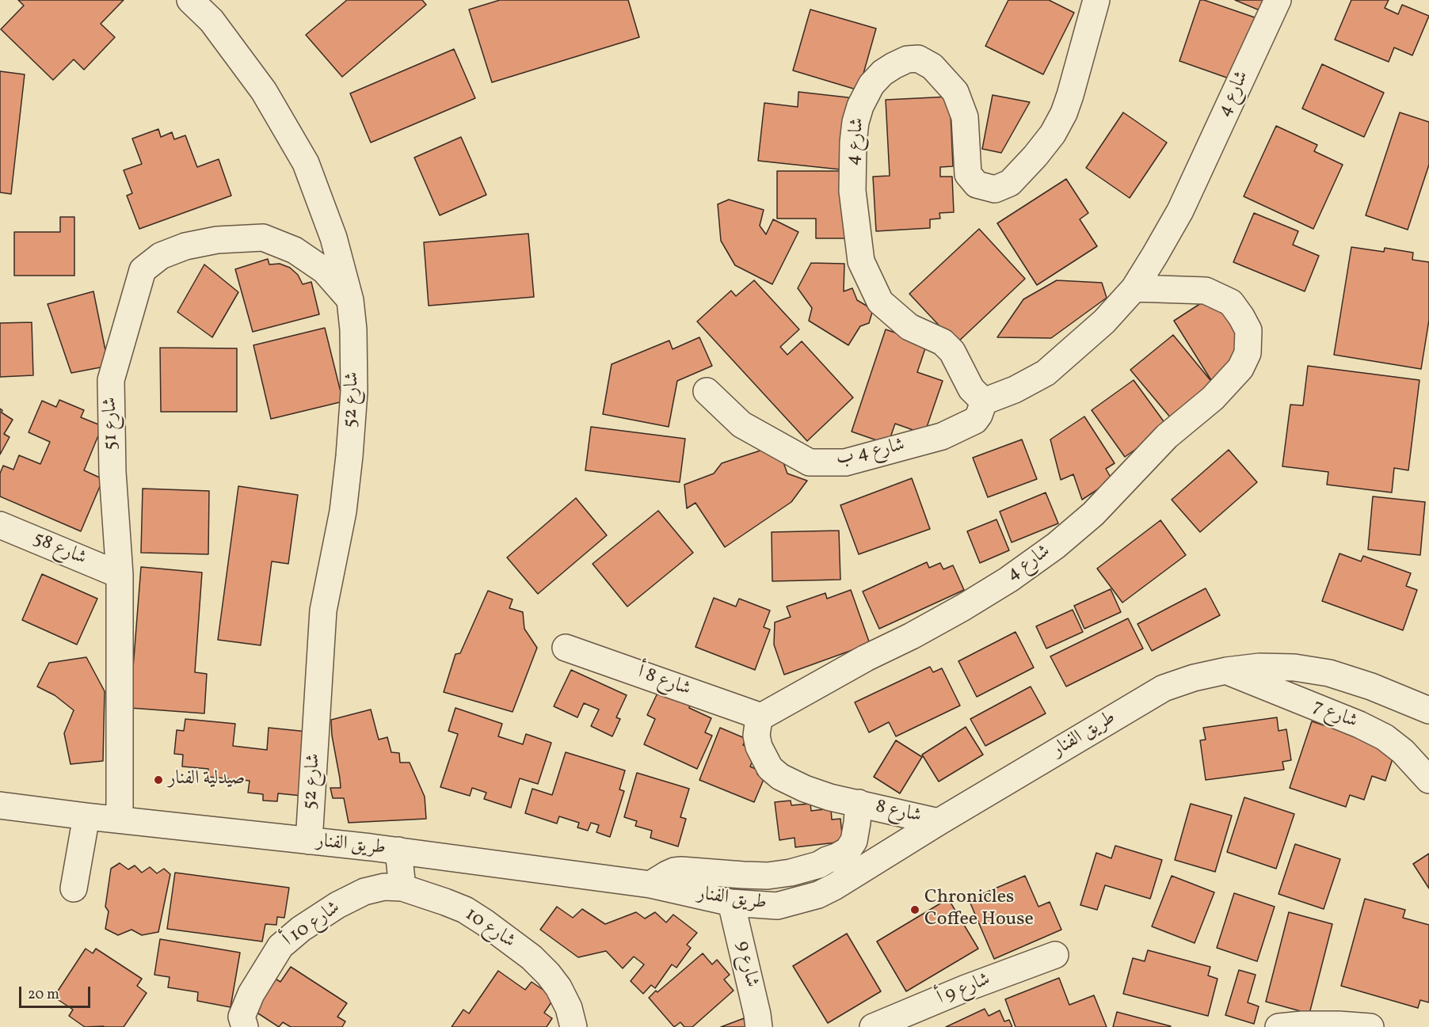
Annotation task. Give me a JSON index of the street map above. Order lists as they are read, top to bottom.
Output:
{
  "streets": {
    "street": [
      "شارع 4",
      "شارع 52",
      "شارع 51",
      "شارع 4 ب",
      "شارع 58",
      "شارع 8 أ",
      "شارع 7",
      "طريق الفنار",
      "شارع 8",
      "شارع 10 أ",
      "شارع 10",
      "شارع 9",
      "شارع 9 أ"
    ]
  },
  "crossings": [
    ["شارع 4", "شارع 4 ب"],
    ["شارع 4", "شارع 8 أ"],
    ["شارع 52", "شارع 51"],
    ["شارع 52", "طريق الفنار"],
    ["شارع 51", "شارع 58"],
    ["شارع 51", "طريق الفنار"],
    ["شارع 7", "طريق الفنار"],
    ["طريق الفنار", "شارع 8"],
    ["طريق الفنار", "شارع 9"],
    ["شارع 10 أ", "شارع 10"]
  ],
  "places": ["صيدلية الفنار", "Chronicles Coffee House"],
  "scale_bar": "20 m"
}
